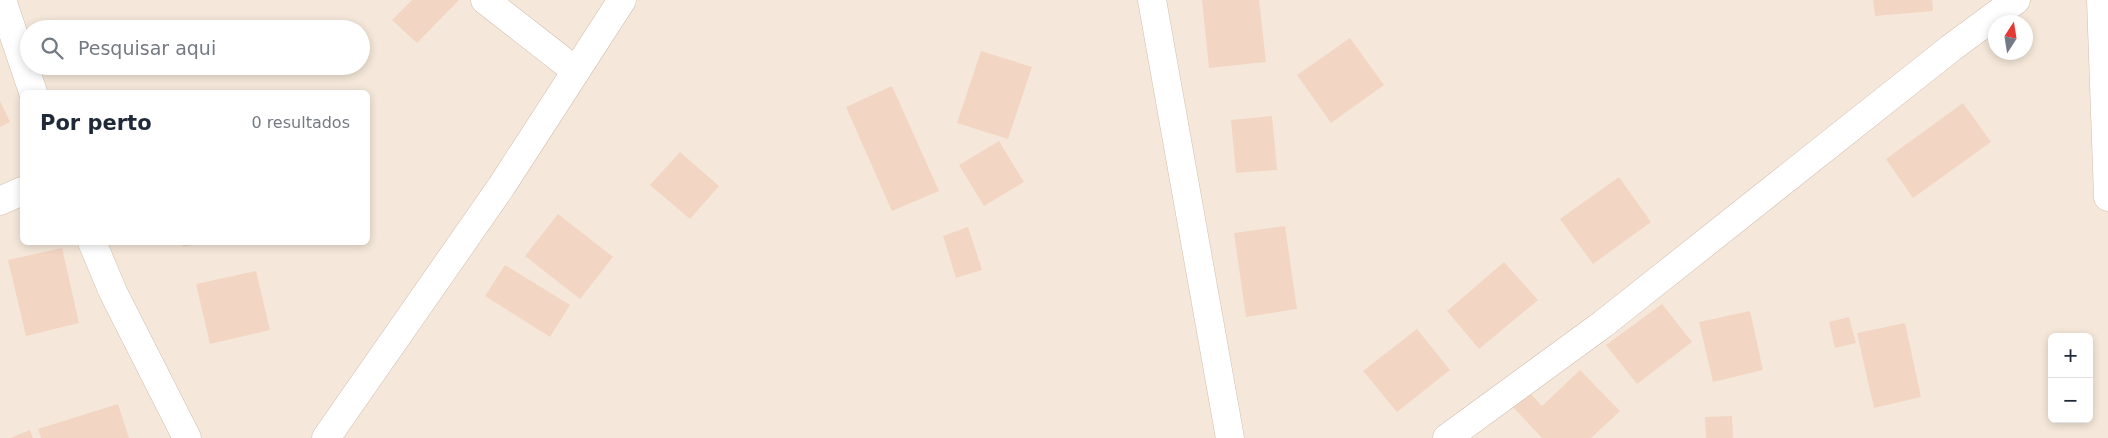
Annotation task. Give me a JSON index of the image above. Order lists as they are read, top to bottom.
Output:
{
  "north": "top",
  "page": {
    "search": "Pesquisar aqui",
    "heading": ["Por perto", "0 resultados"],
    "map_buttons": ["+", "−"]
  }
}
